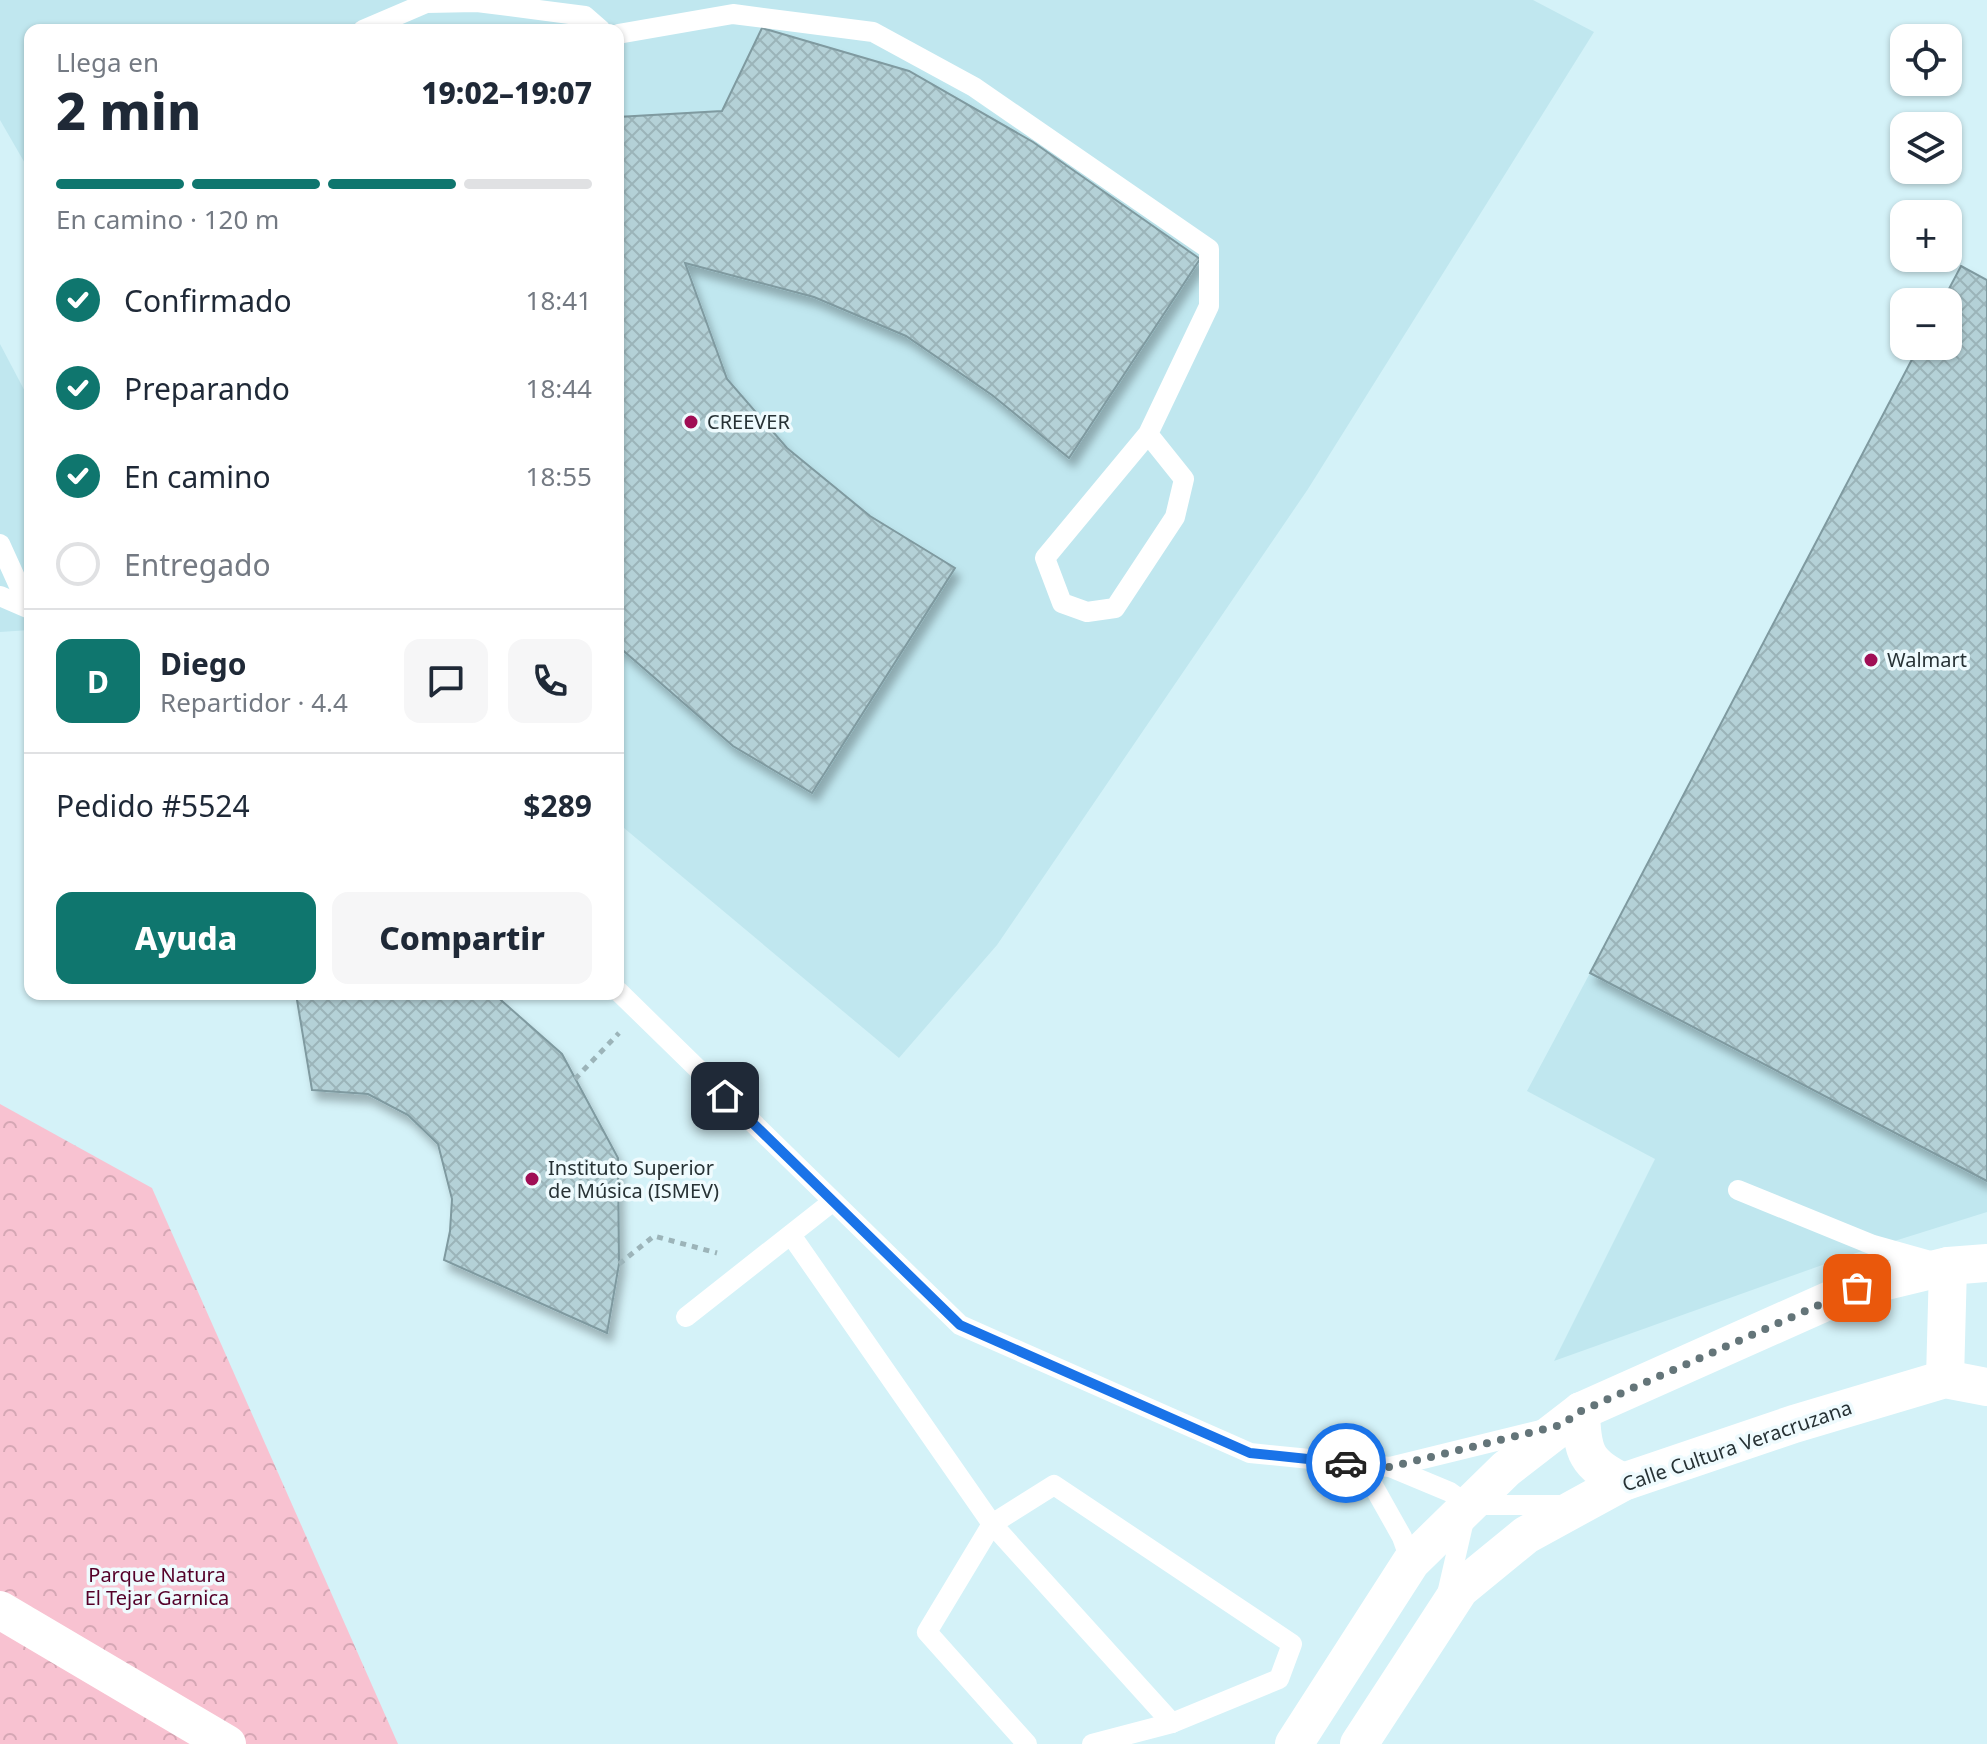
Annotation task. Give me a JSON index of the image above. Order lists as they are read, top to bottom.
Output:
{
  "streets": {
    "street": ["Calle Cultura Veracruzana"]
  },
  "parks": ["Parque Natura El Tejar Garnica"],
  "places": ["CREEVER", "Walmart", "Instituto Superior de Música (ISMEV)"],
  "page": {
    "map_buttons": ["+", "−"],
    "heading": ["2 min", "Llega en", "19:02–19:07"],
    "panel": [
      "Diego",
      "Repartidor · 4.4",
      "Pedido #5524",
      "$289"
    ],
    "bar": "En camino · 120 m",
    "list": [
      ["Confirmado", "18:41"],
      ["Preparando", "18:44"],
      ["En camino", "18:55"],
      "Entregado"
    ],
    "round": "D",
    "buttons": ["Ayuda", "Compartir"]
  }
}
